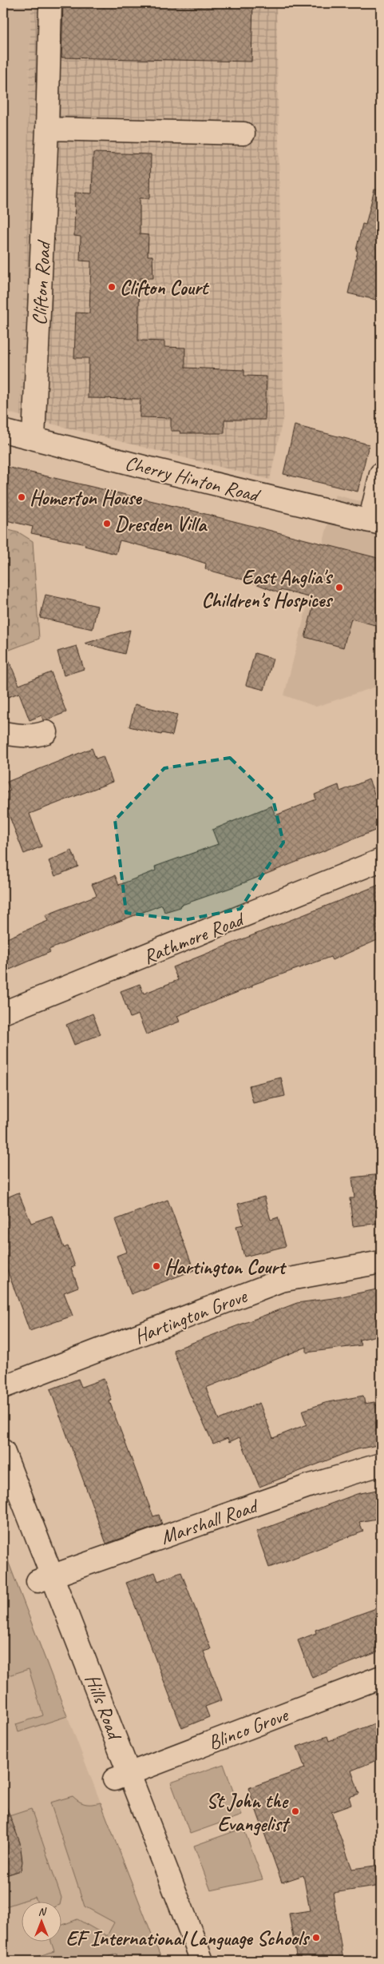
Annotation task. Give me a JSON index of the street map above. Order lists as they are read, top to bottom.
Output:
{
  "streets": {
    "street": [
      "Clifton Road",
      "Cherry Hinton Road",
      "Rathmore Road",
      "Hartington Grove",
      "Marshall Road",
      "Hills Road",
      "Blinco Grove"
    ]
  },
  "crossings": [
    ["Clifton Road", "Cherry Hinton Road"],
    ["Marshall Road", "Hills Road"],
    ["Hills Road", "Blinco Grove"]
  ],
  "places": [
    "Clifton Court",
    "Homerton House",
    "Dresden Villa",
    "East Anglia's Children's Hospices",
    "Hartington Court",
    "St John the Evangelist",
    "EF International Language Schools"
  ],
  "north": "top"
}
